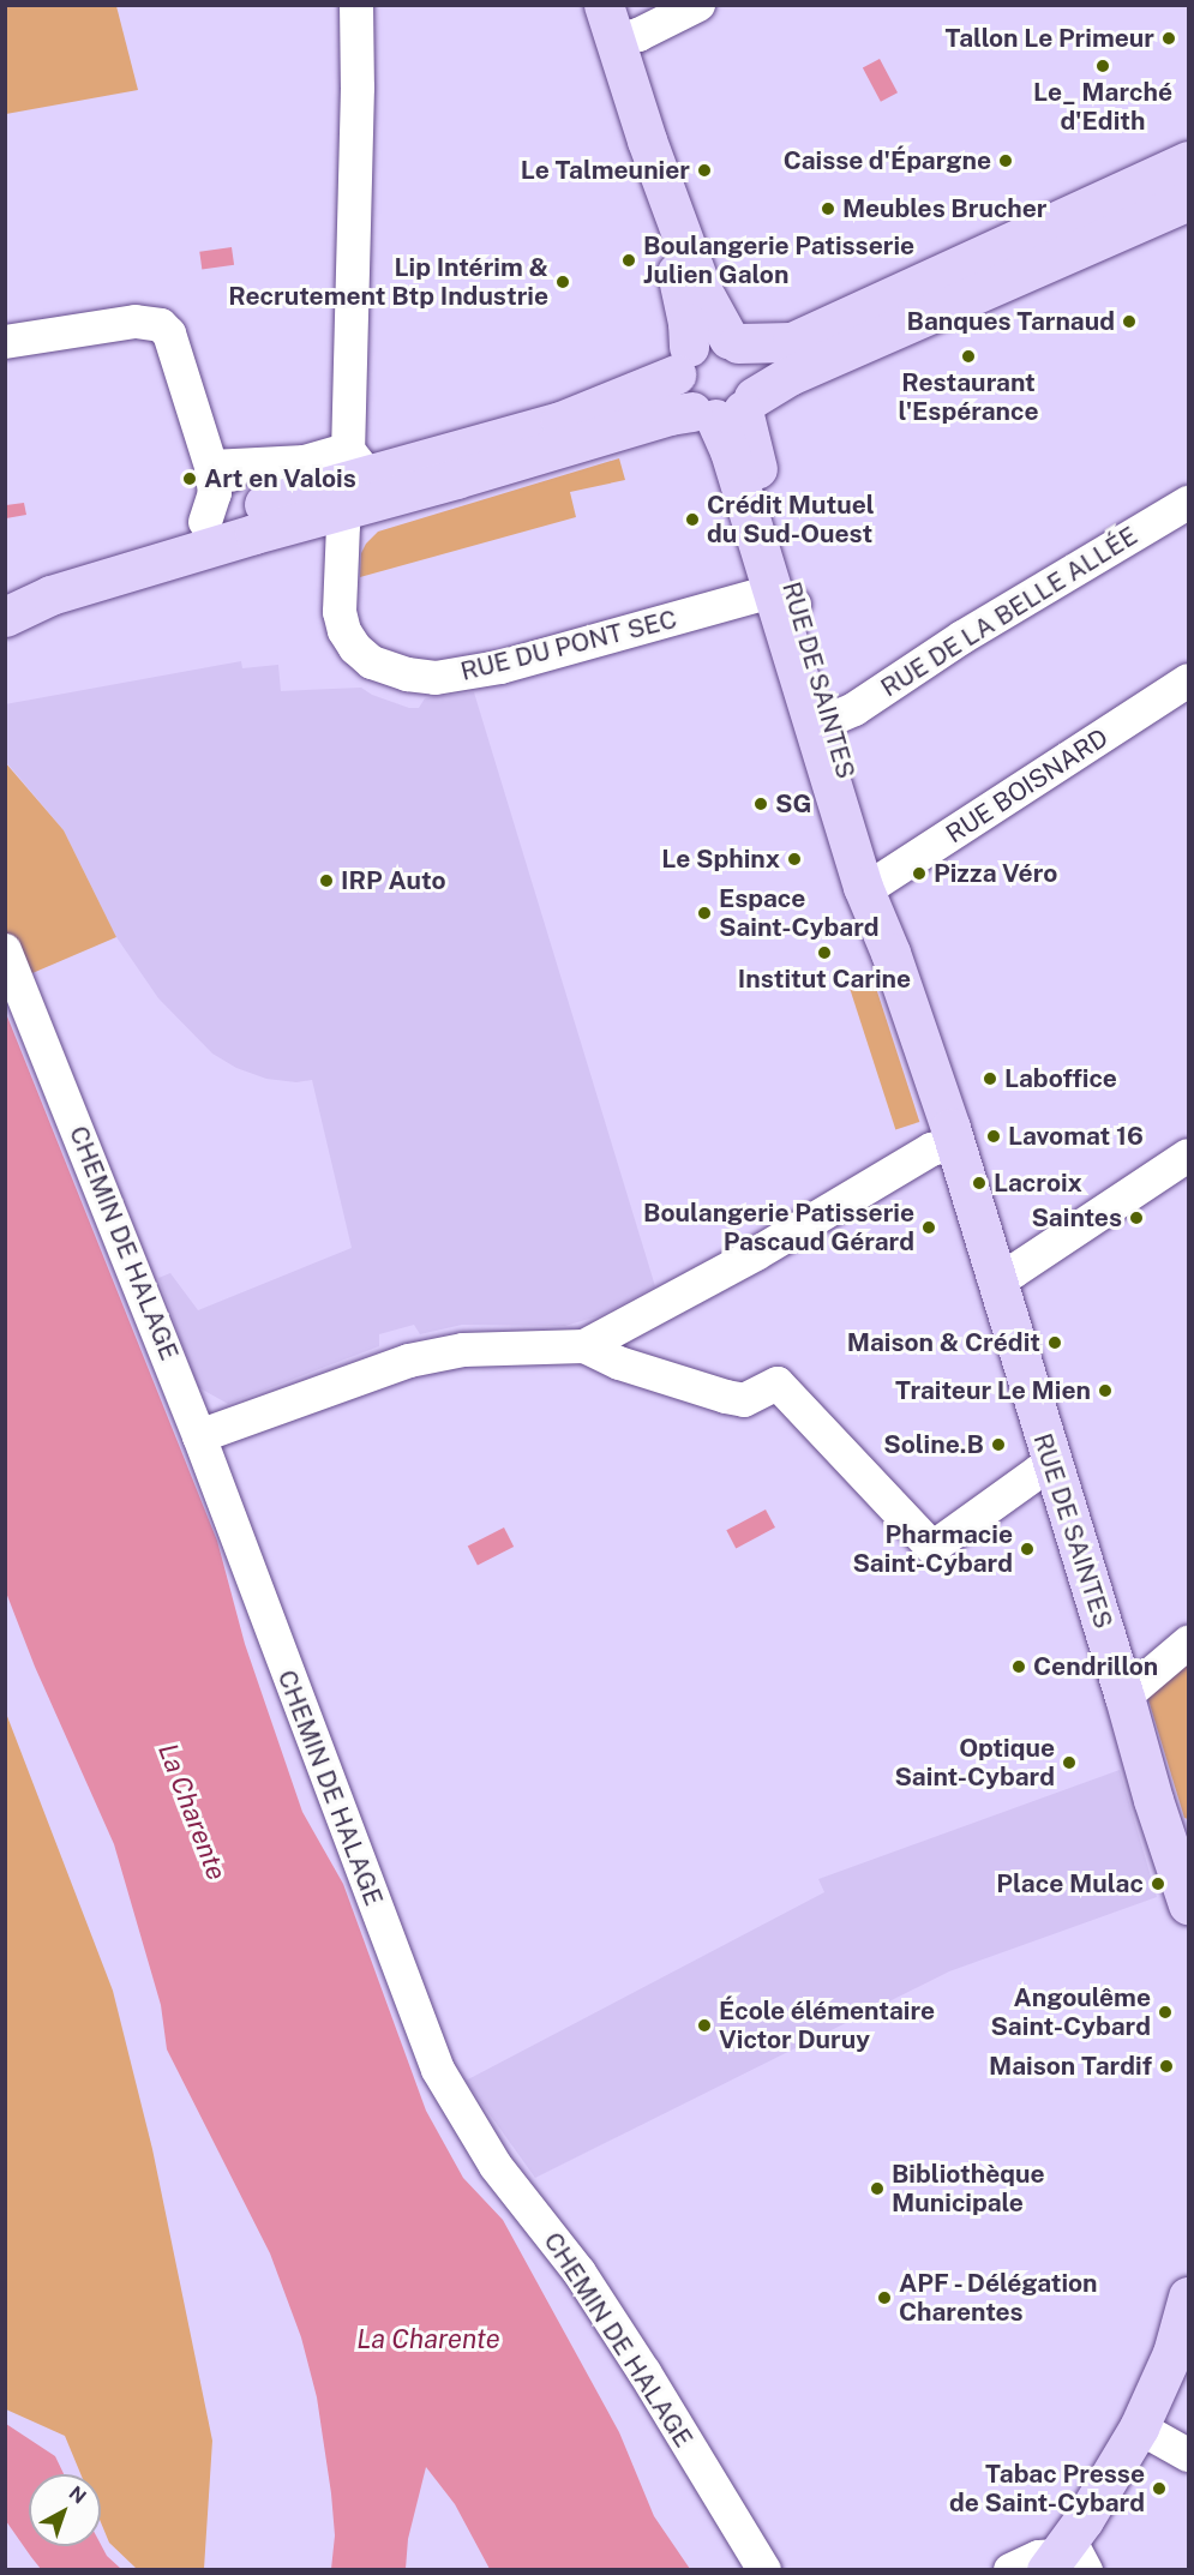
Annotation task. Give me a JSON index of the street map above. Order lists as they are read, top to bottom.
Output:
{
  "streets": {
    "main road": ["RUE DE SAINTES"],
    "street": [
      "RUE DE LA BELLE ALLÉE",
      "RUE DU PONT SEC",
      "RUE BOISNARD",
      "CHEMIN DE HALAGE"
    ]
  },
  "crossings": [
    ["RUE DE LA BELLE ALLÉE", "RUE DE SAINTES"],
    ["RUE DU PONT SEC", "RUE DE SAINTES"],
    ["RUE DE SAINTES", "RUE BOISNARD"]
  ],
  "water": ["La Charente"],
  "places": [
    "Tallon Le Primeur",
    "Le_ Marché d'Edith",
    "Caisse d'Épargne",
    "Le Talmeunier",
    "Meubles Brucher",
    "Boulangerie Patisserie Julien Galon",
    "Lip Intérim & Recrutement Btp Industrie",
    "Banques Tarnaud",
    "Restaurant l'Espérance",
    "Art en Valois",
    "Crédit Mutuel du Sud-Ouest",
    "SG",
    "Le Sphinx",
    "Pizza Véro",
    "IRP Auto",
    "Espace Saint-Cybard",
    "Institut Carine",
    "Laboffice",
    "Lavomat 16",
    "Lacroix",
    "Saintes",
    "Boulangerie Patisserie Pascaud Gérard",
    "Maison & Crédit",
    "Traiteur Le Mien",
    "Soline.B",
    "Pharmacie Saint-Cybard",
    "Cendrillon",
    "Optique Saint-Cybard",
    "Place Mulac",
    "Angoulême Saint-Cybard",
    "École élémentaire Victor Duruy",
    "Maison Tardif",
    "Bibliothèque Municipale",
    "APF - Délégation Charentes",
    "Tabac Presse de Saint-Cybard"
  ],
  "north": "top right"
}
